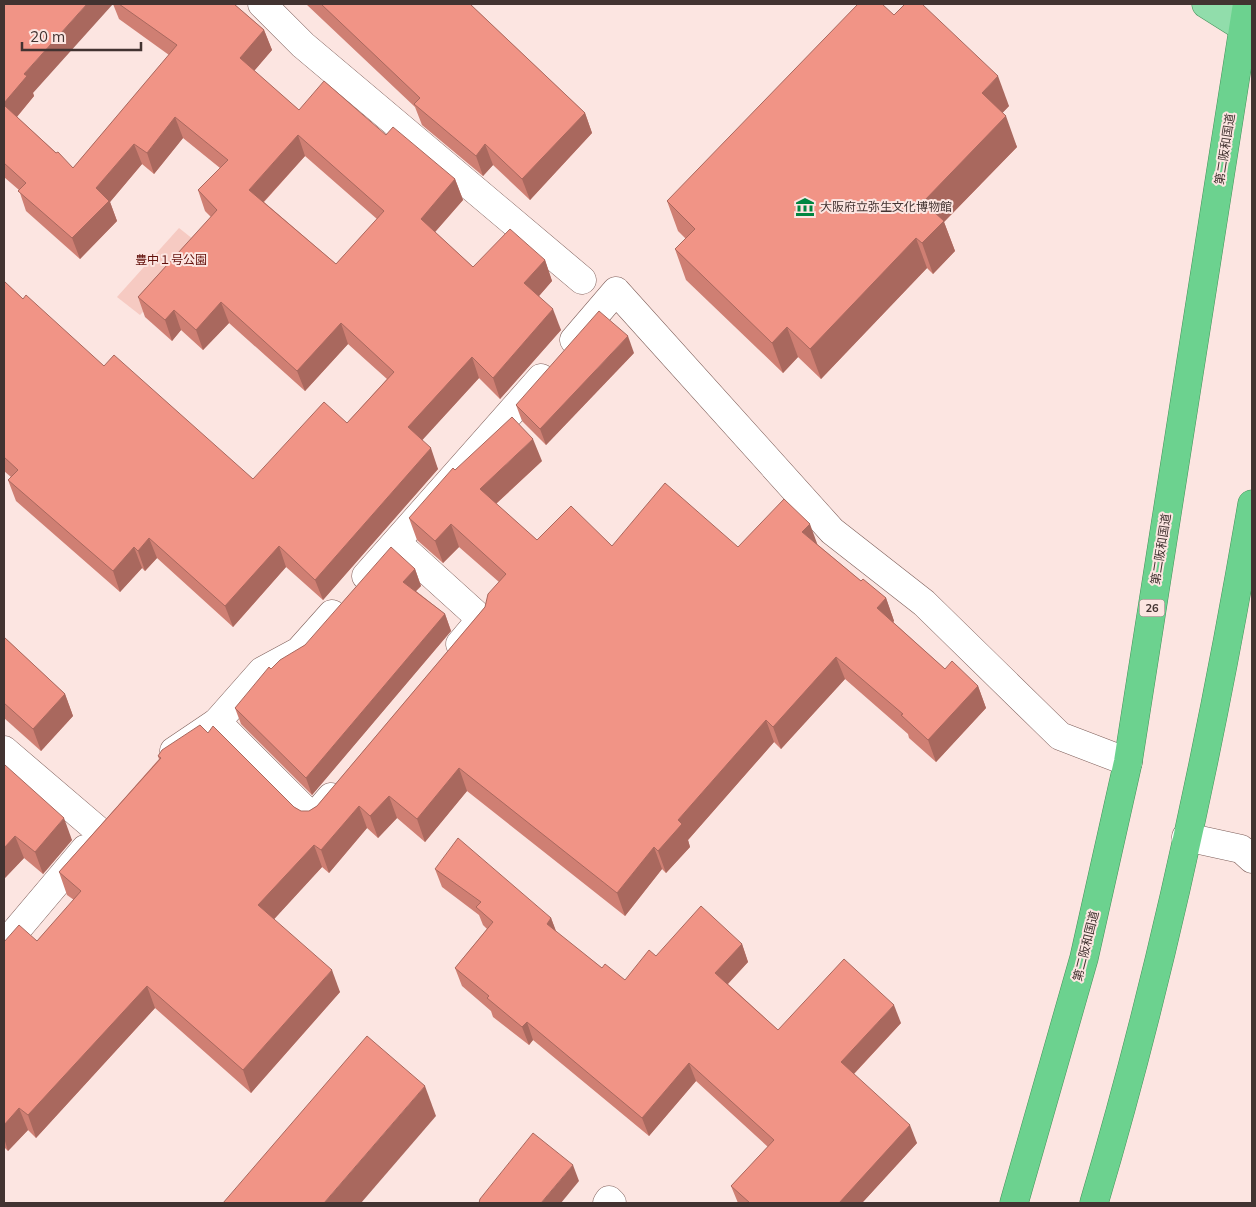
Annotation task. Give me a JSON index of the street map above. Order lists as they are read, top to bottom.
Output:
{
  "streets": {
    "highway": ["第二阪和国道", "26"]
  },
  "parks": ["豊中１号公園"],
  "places": {
    "museum": ["大阪府立弥生文化博物館"]
  },
  "scale_bar": "20 m"
}
